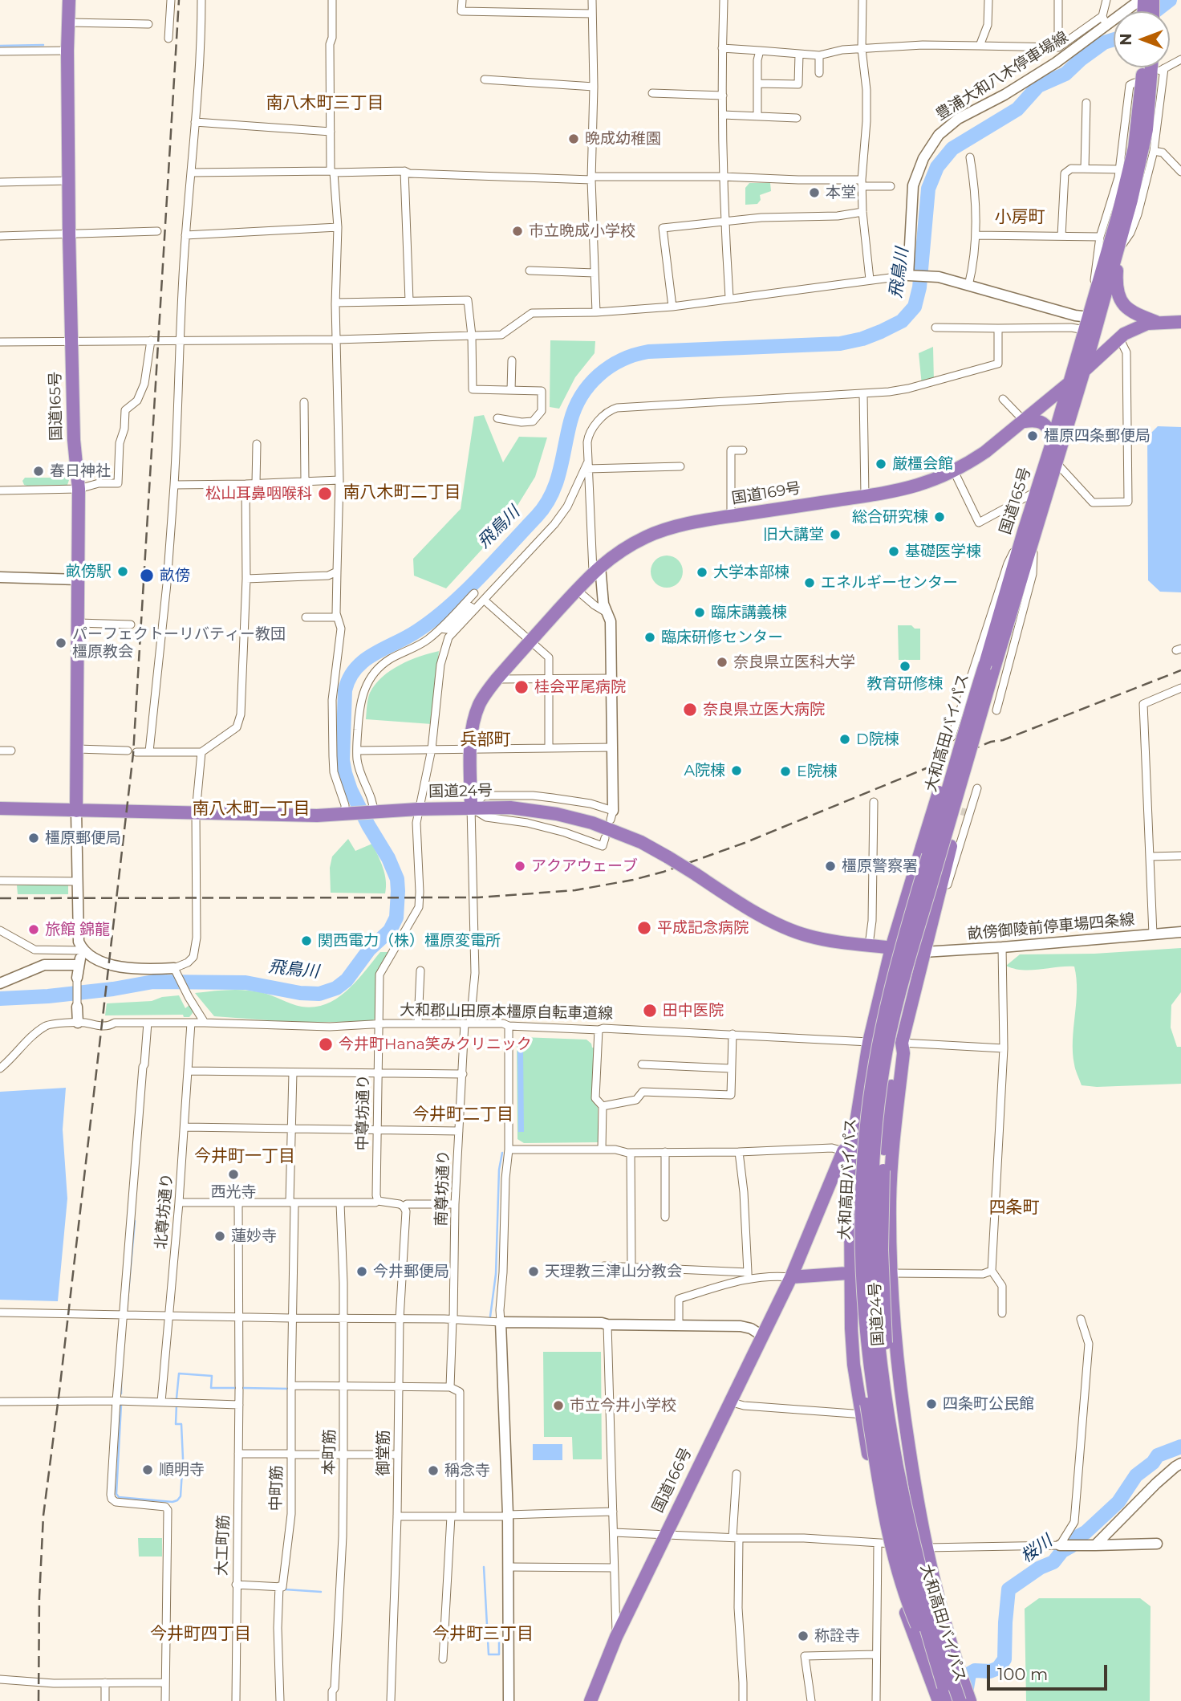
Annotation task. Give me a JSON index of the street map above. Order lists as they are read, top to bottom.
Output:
{
  "streets": {
    "highway": [
      "国道165号",
      "国道169号",
      "大和高田バイパス",
      "国道24号",
      "国道166号"
    ],
    "street": [
      "豊浦大和八木停車場線",
      "畝傍御陵前停車場四条線",
      "大和郡山田原本橿原自転車道線",
      "中尊坊通り",
      "南尊坊通り",
      "北尊坊通り",
      "本町筋",
      "御堂筋",
      "中町筋",
      "大工町筋"
    ]
  },
  "crossings": [
    ["国道165号", "国道169号"],
    ["国道165号", "大和高田バイパス"],
    ["国道165号", "国道24号"],
    ["国道165号", "畝傍御陵前停車場四条線"],
    ["国道169号", "国道24号"],
    ["国道169号", "南尊坊通り"],
    ["大和高田バイパス", "国道24号"],
    ["大和高田バイパス", "畝傍御陵前停車場四条線"],
    ["国道24号", "畝傍御陵前停車場四条線"],
    ["国道24号", "大和郡山田原本橿原自転車道線"],
    ["国道24号", "中尊坊通り"],
    ["国道24号", "南尊坊通り"],
    ["国道24号", "国道166号"],
    ["大和郡山田原本橿原自転車道線", "中尊坊通り"],
    ["大和郡山田原本橿原自転車道線", "南尊坊通り"],
    ["大和郡山田原本橿原自転車道線", "北尊坊通り"]
  ],
  "districts": [
    "南八木町三丁目",
    "小房町",
    "南八木町二丁目",
    "兵部町",
    "南八木町一丁目",
    "今井町二丁目",
    "今井町一丁目",
    "四条町",
    "今井町四丁目",
    "今井町三丁目"
  ],
  "water": ["飛鳥川", "桜川"],
  "places": [
    "晩成幼稚園",
    "本堂",
    "市立晩成小学校",
    "橿原四条郵便局",
    "厳橿会館",
    "春日神社",
    "松山耳鼻咽喉科",
    "総合研究棟",
    "旧大講堂",
    "基礎医学棟",
    "畝傍駅",
    "大学本部棟",
    "畝傍",
    "エネルギーセンター",
    "臨床講義棟",
    "臨床研修センター",
    "パーフェクトーリバティー教団 橿原教会",
    "奈良県立医科大学",
    "教育研修棟",
    "桂会平尾病院",
    "奈良県立医大病院",
    "D院棟",
    "A院棟",
    "E院棟",
    "橿原郵便局",
    "アクアウェーブ",
    "橿原警察署",
    "平成記念病院",
    "旅館 錦龍",
    "関西電力（株）橿原変電所",
    "田中医院",
    "今井町Hana笑みクリニック",
    "西光寺",
    "蓮妙寺",
    "今井郵便局",
    "天理教三津山分教会",
    "四条町公民館",
    "市立今井小学校",
    "順明寺",
    "稱念寺",
    "称詮寺"
  ],
  "scale_bar": "100 m",
  "north": "left"
}
